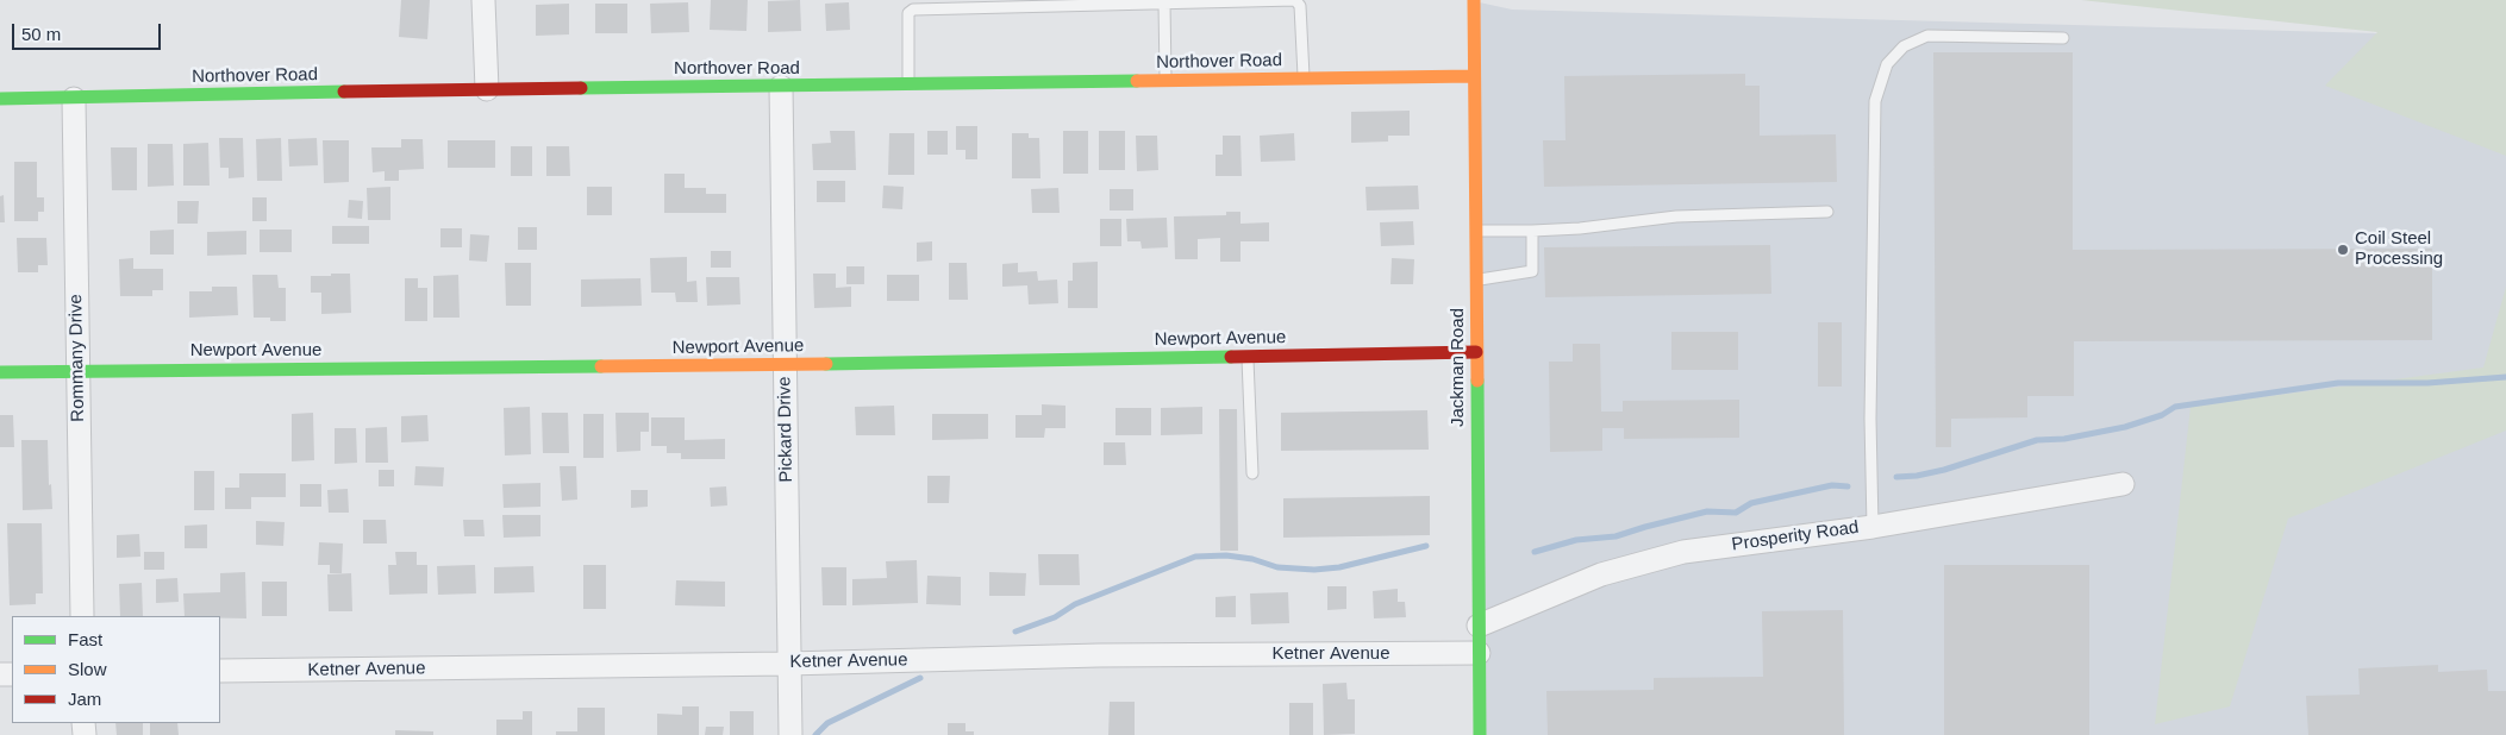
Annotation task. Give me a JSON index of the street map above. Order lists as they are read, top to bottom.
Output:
{
  "streets": {
    "street": [
      "Northover Road",
      "Newport Avenue",
      "Rommany Drive",
      "Jackman Road",
      "Pickard Drive",
      "Prosperity Road",
      "Ketner Avenue"
    ]
  },
  "crossings": [
    ["Northover Road", "Rommany Drive"],
    ["Northover Road", "Jackman Road"],
    ["Northover Road", "Pickard Drive"],
    ["Newport Avenue", "Rommany Drive"],
    ["Newport Avenue", "Jackman Road"],
    ["Newport Avenue", "Pickard Drive"],
    ["Jackman Road", "Prosperity Road"],
    ["Jackman Road", "Ketner Avenue"],
    ["Pickard Drive", "Ketner Avenue"]
  ],
  "places": ["Coil Steel Processing"],
  "legend": ["Fast", "Slow", "Jam"],
  "scale_bar": "50 m"
}
